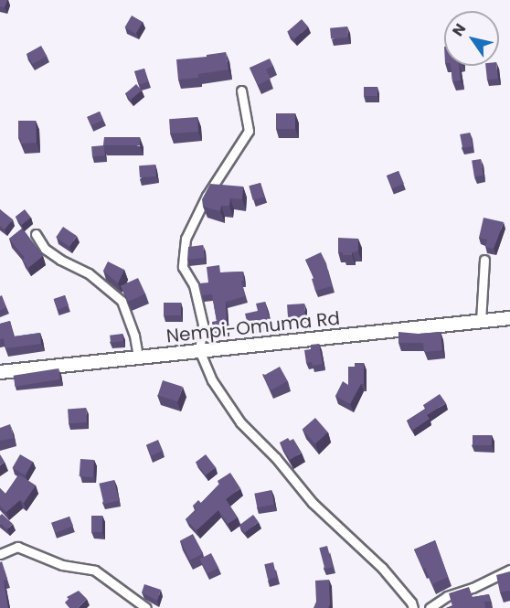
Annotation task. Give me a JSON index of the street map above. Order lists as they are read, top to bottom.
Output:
{
  "streets": {
    "street": ["Nempi-Omuma Rd"]
  },
  "north": "top left"
}
